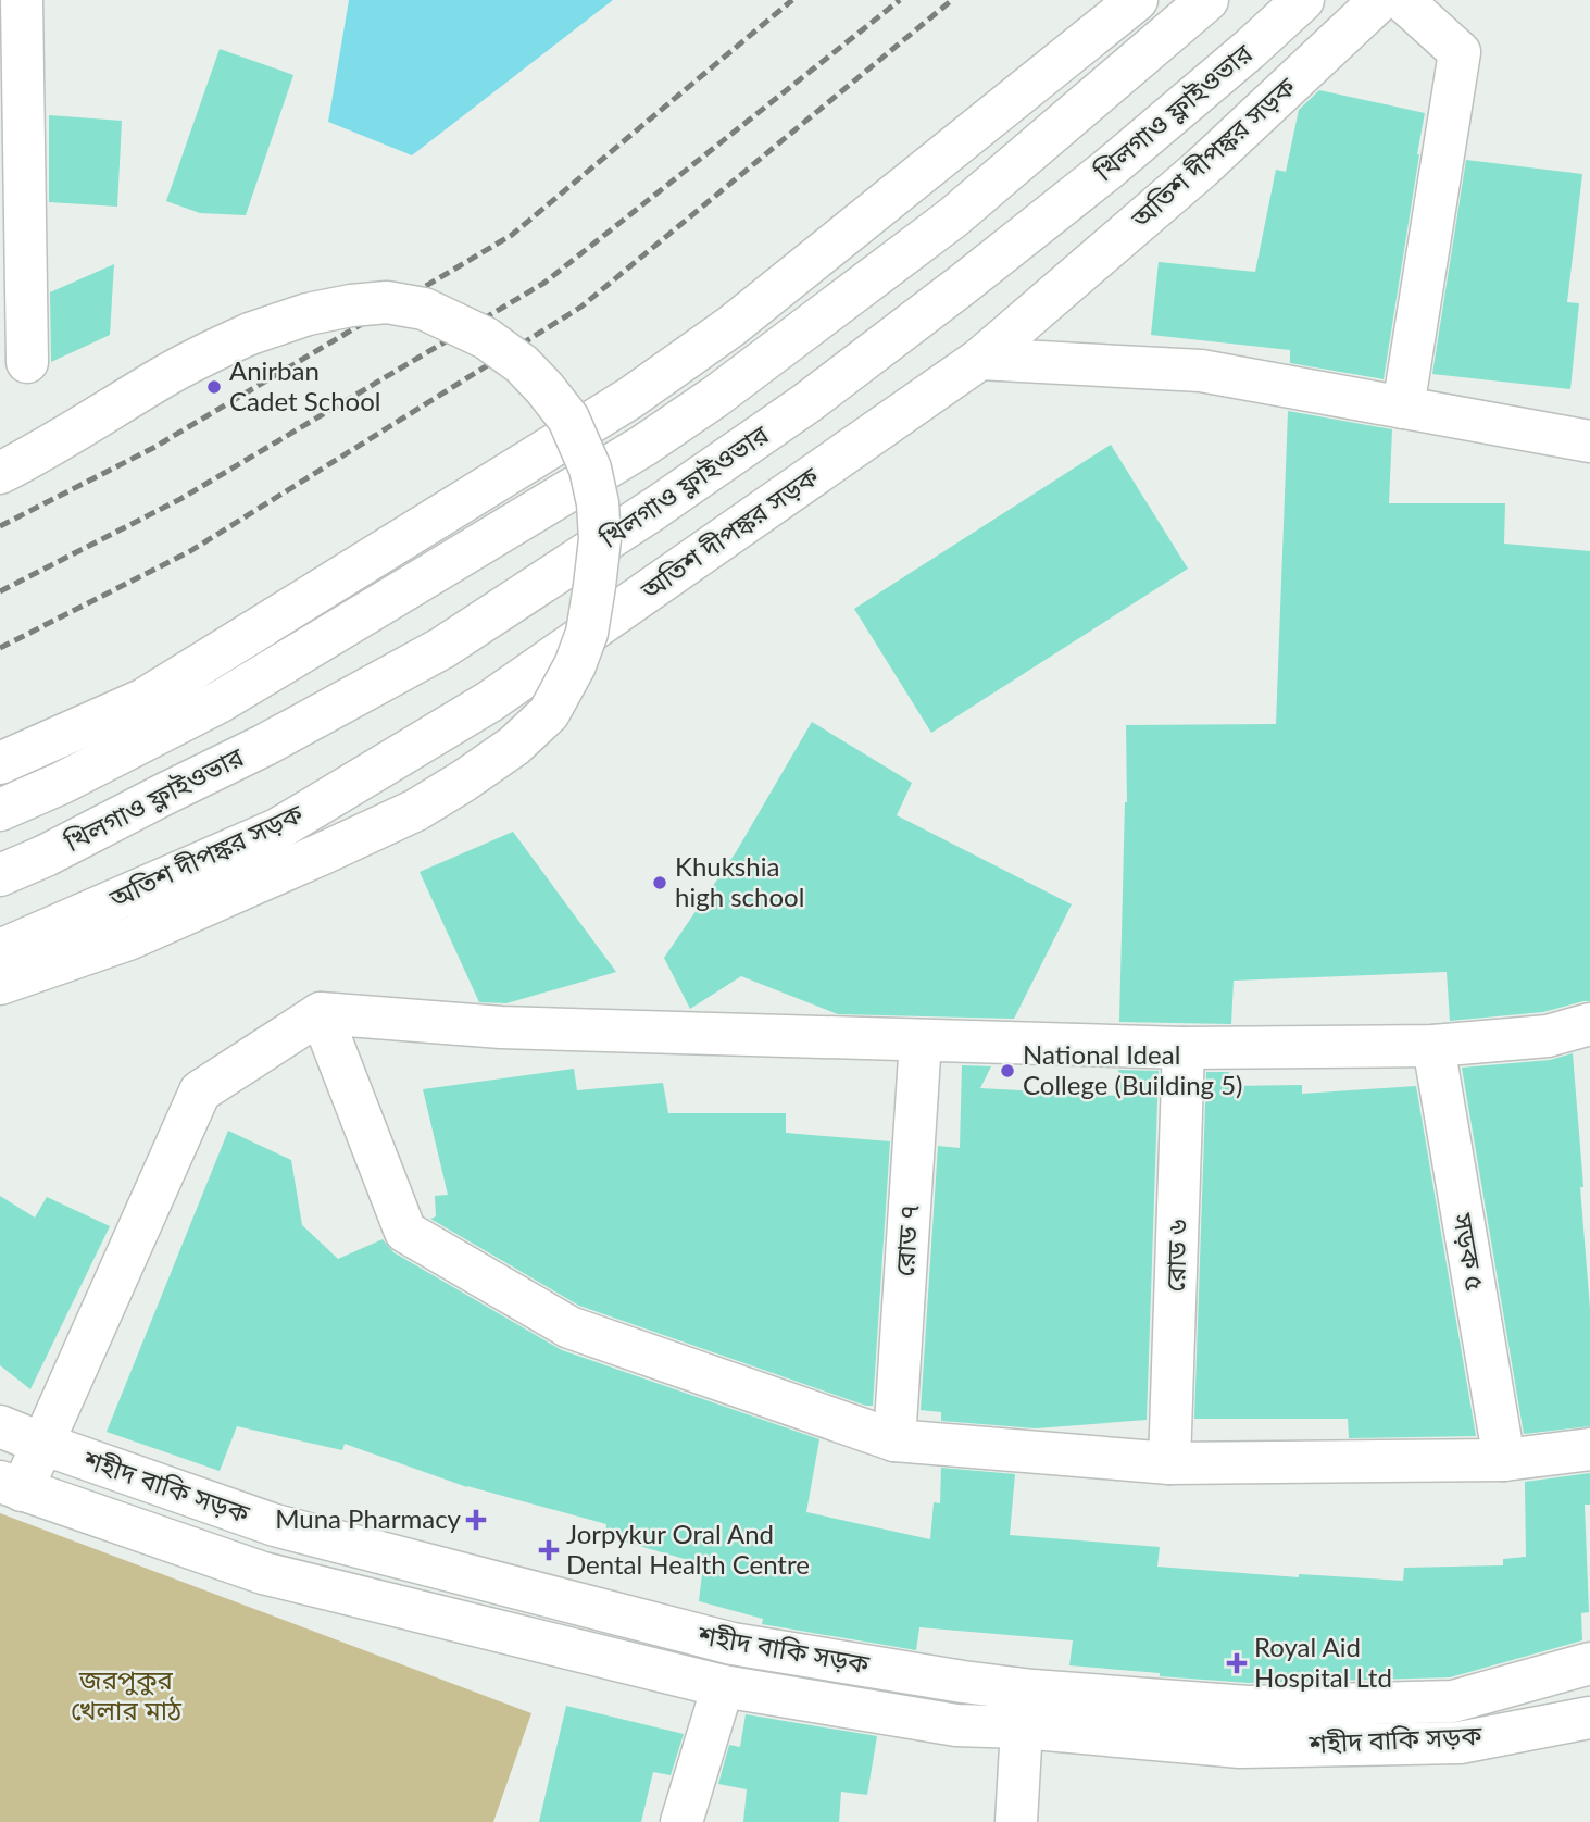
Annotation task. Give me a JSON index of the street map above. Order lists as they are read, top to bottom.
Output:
{
  "streets": {
    "street": [
      "খিলগাও ফ্লাইওভার",
      "অতিশ দীপঙ্কর সড়ক",
      "রোড ৭",
      "সড়ক ৫",
      "রোড ৬",
      "শহীদ বাকি সড়ক"
    ]
  },
  "parks": ["জরপুকুর খেলার মাঠ"],
  "places": {
    "other": ["Anirban Cadet School", "Khukshia high school", "National Ideal College (Building 5)"],
    "health": ["Muna Pharmacy", "Jorpykur Oral And Dental Health Centre", "Royal Aid Hospital Ltd"]
  }
}
